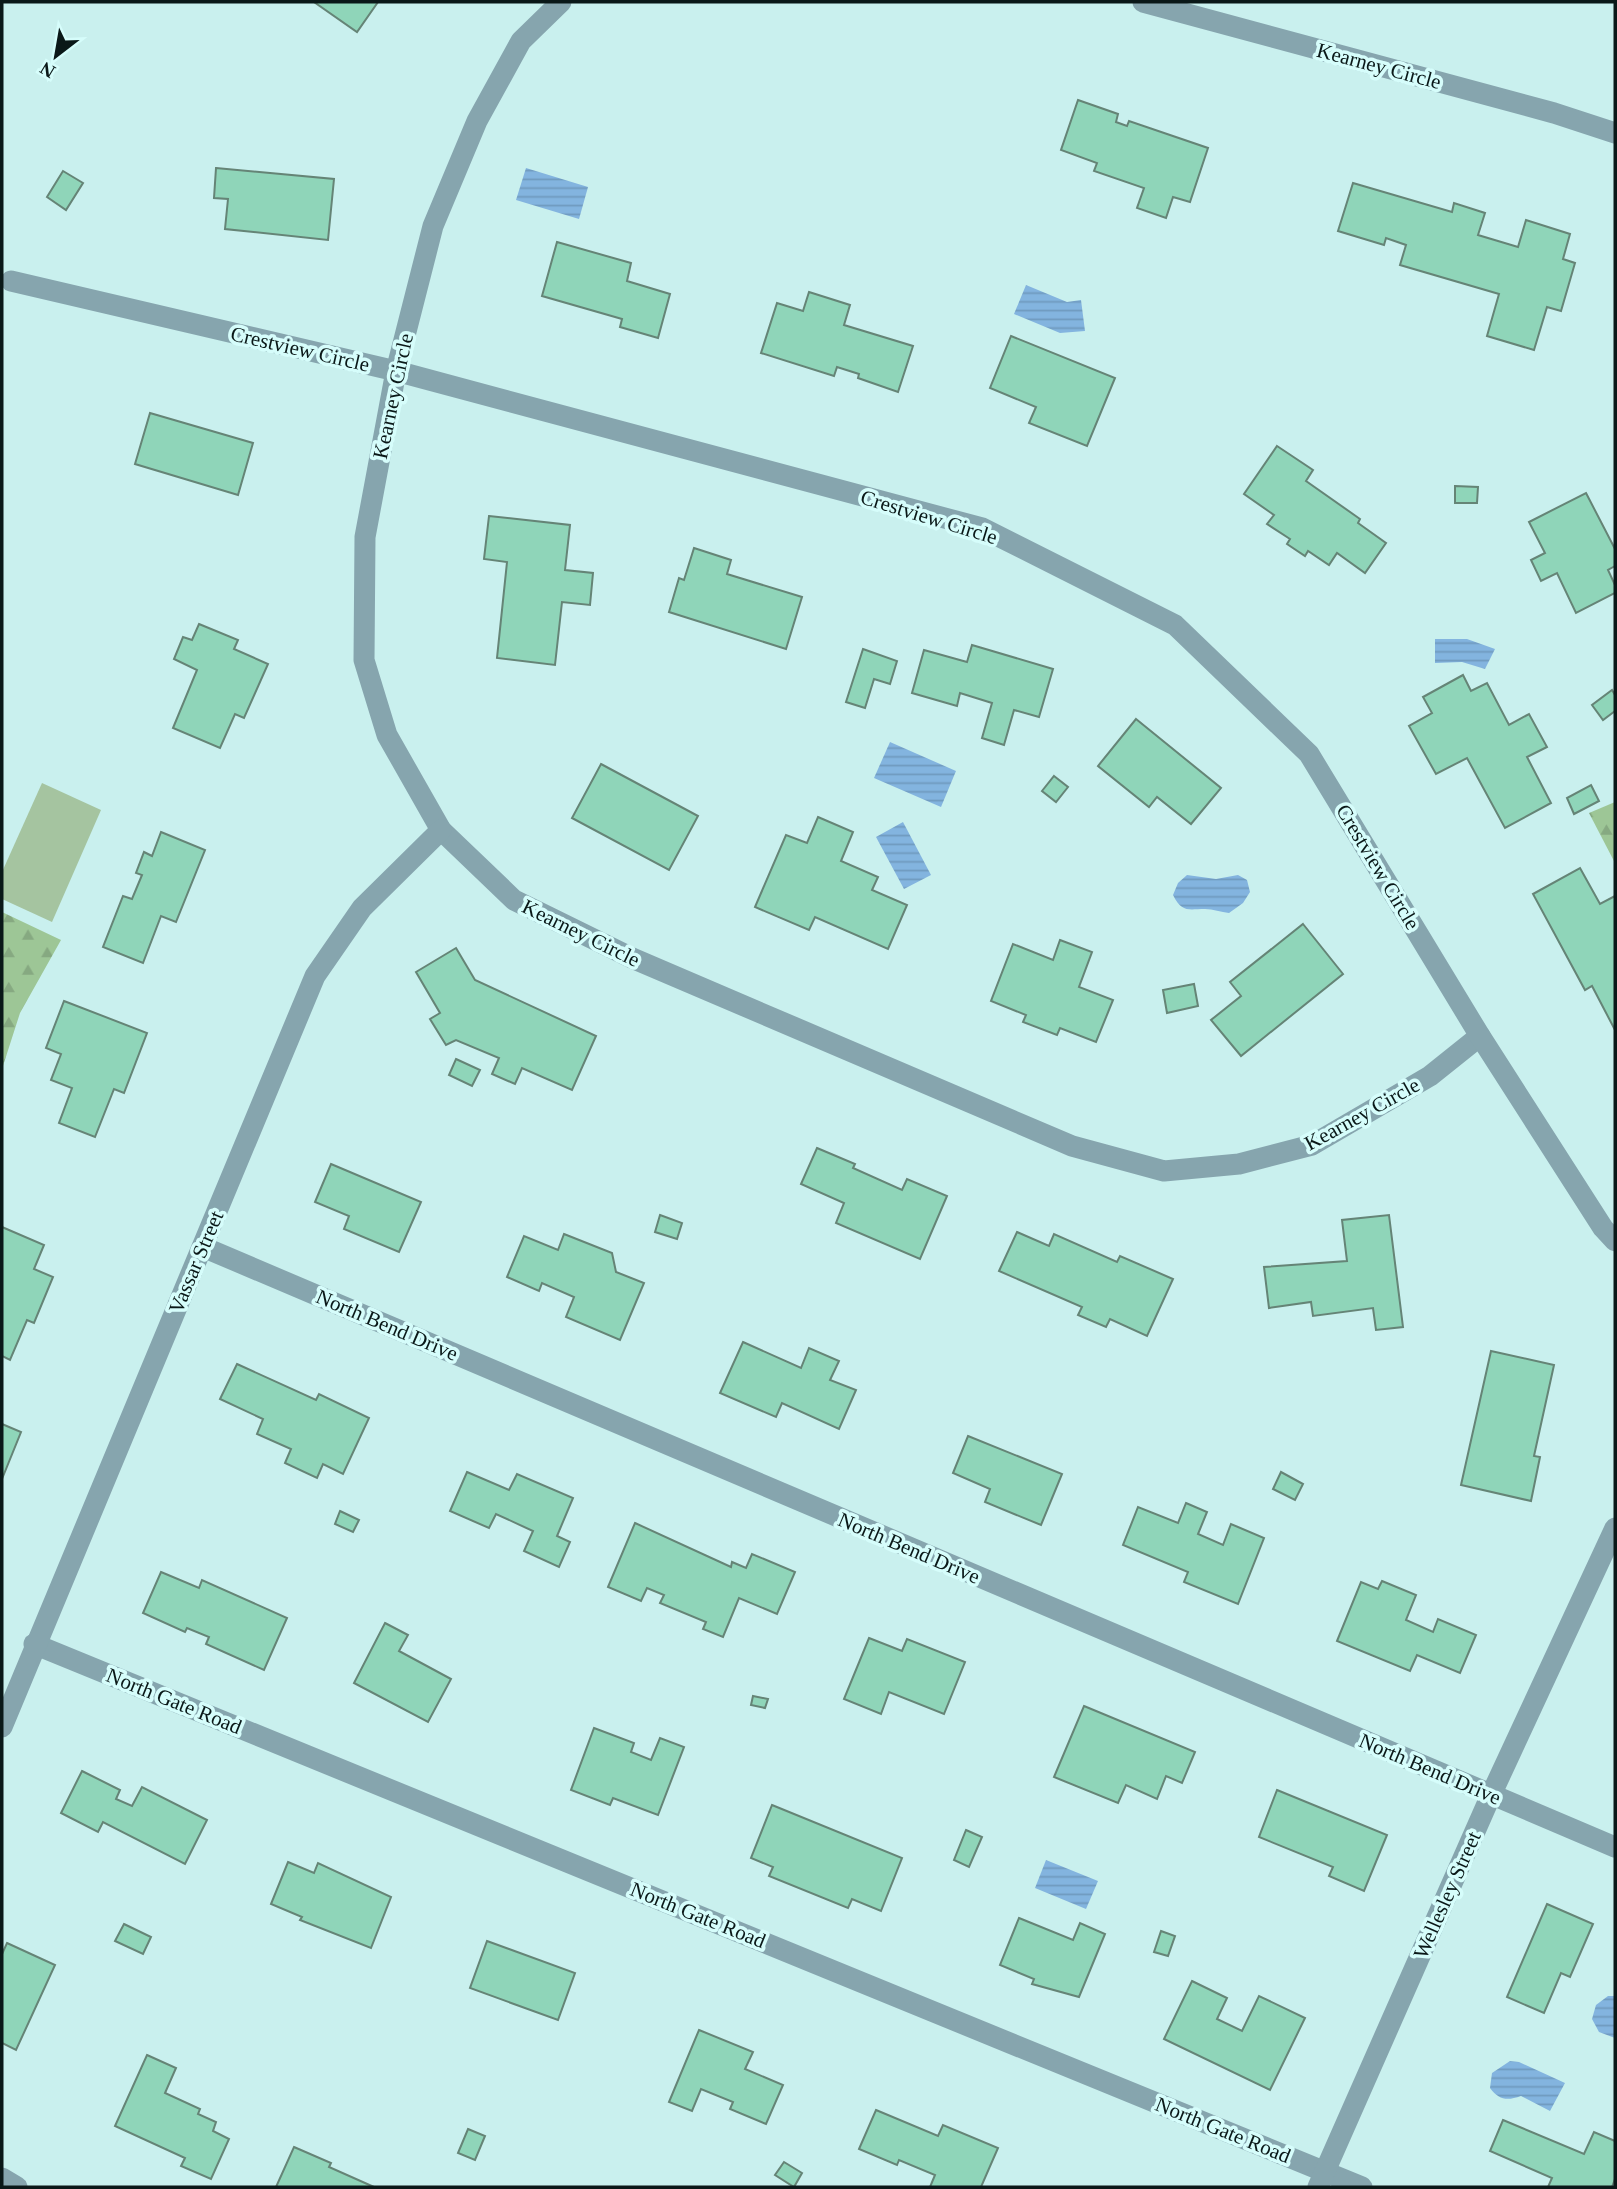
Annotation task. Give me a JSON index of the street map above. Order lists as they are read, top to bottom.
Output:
{
  "streets": {
    "street": [
      "Kearney Circle",
      "Crestview Circle",
      "Vassar Street",
      "North Bend Drive",
      "North Gate Road",
      "Wellesley Street"
    ]
  },
  "crossings": [
    ["Kearney Circle", "Crestview Circle"],
    ["Kearney Circle", "Vassar Street"],
    ["Vassar Street", "North Bend Drive"],
    ["Vassar Street", "North Gate Road"],
    ["North Bend Drive", "Wellesley Street"],
    ["North Gate Road", "Wellesley Street"]
  ],
  "north": "bottom left"
}
